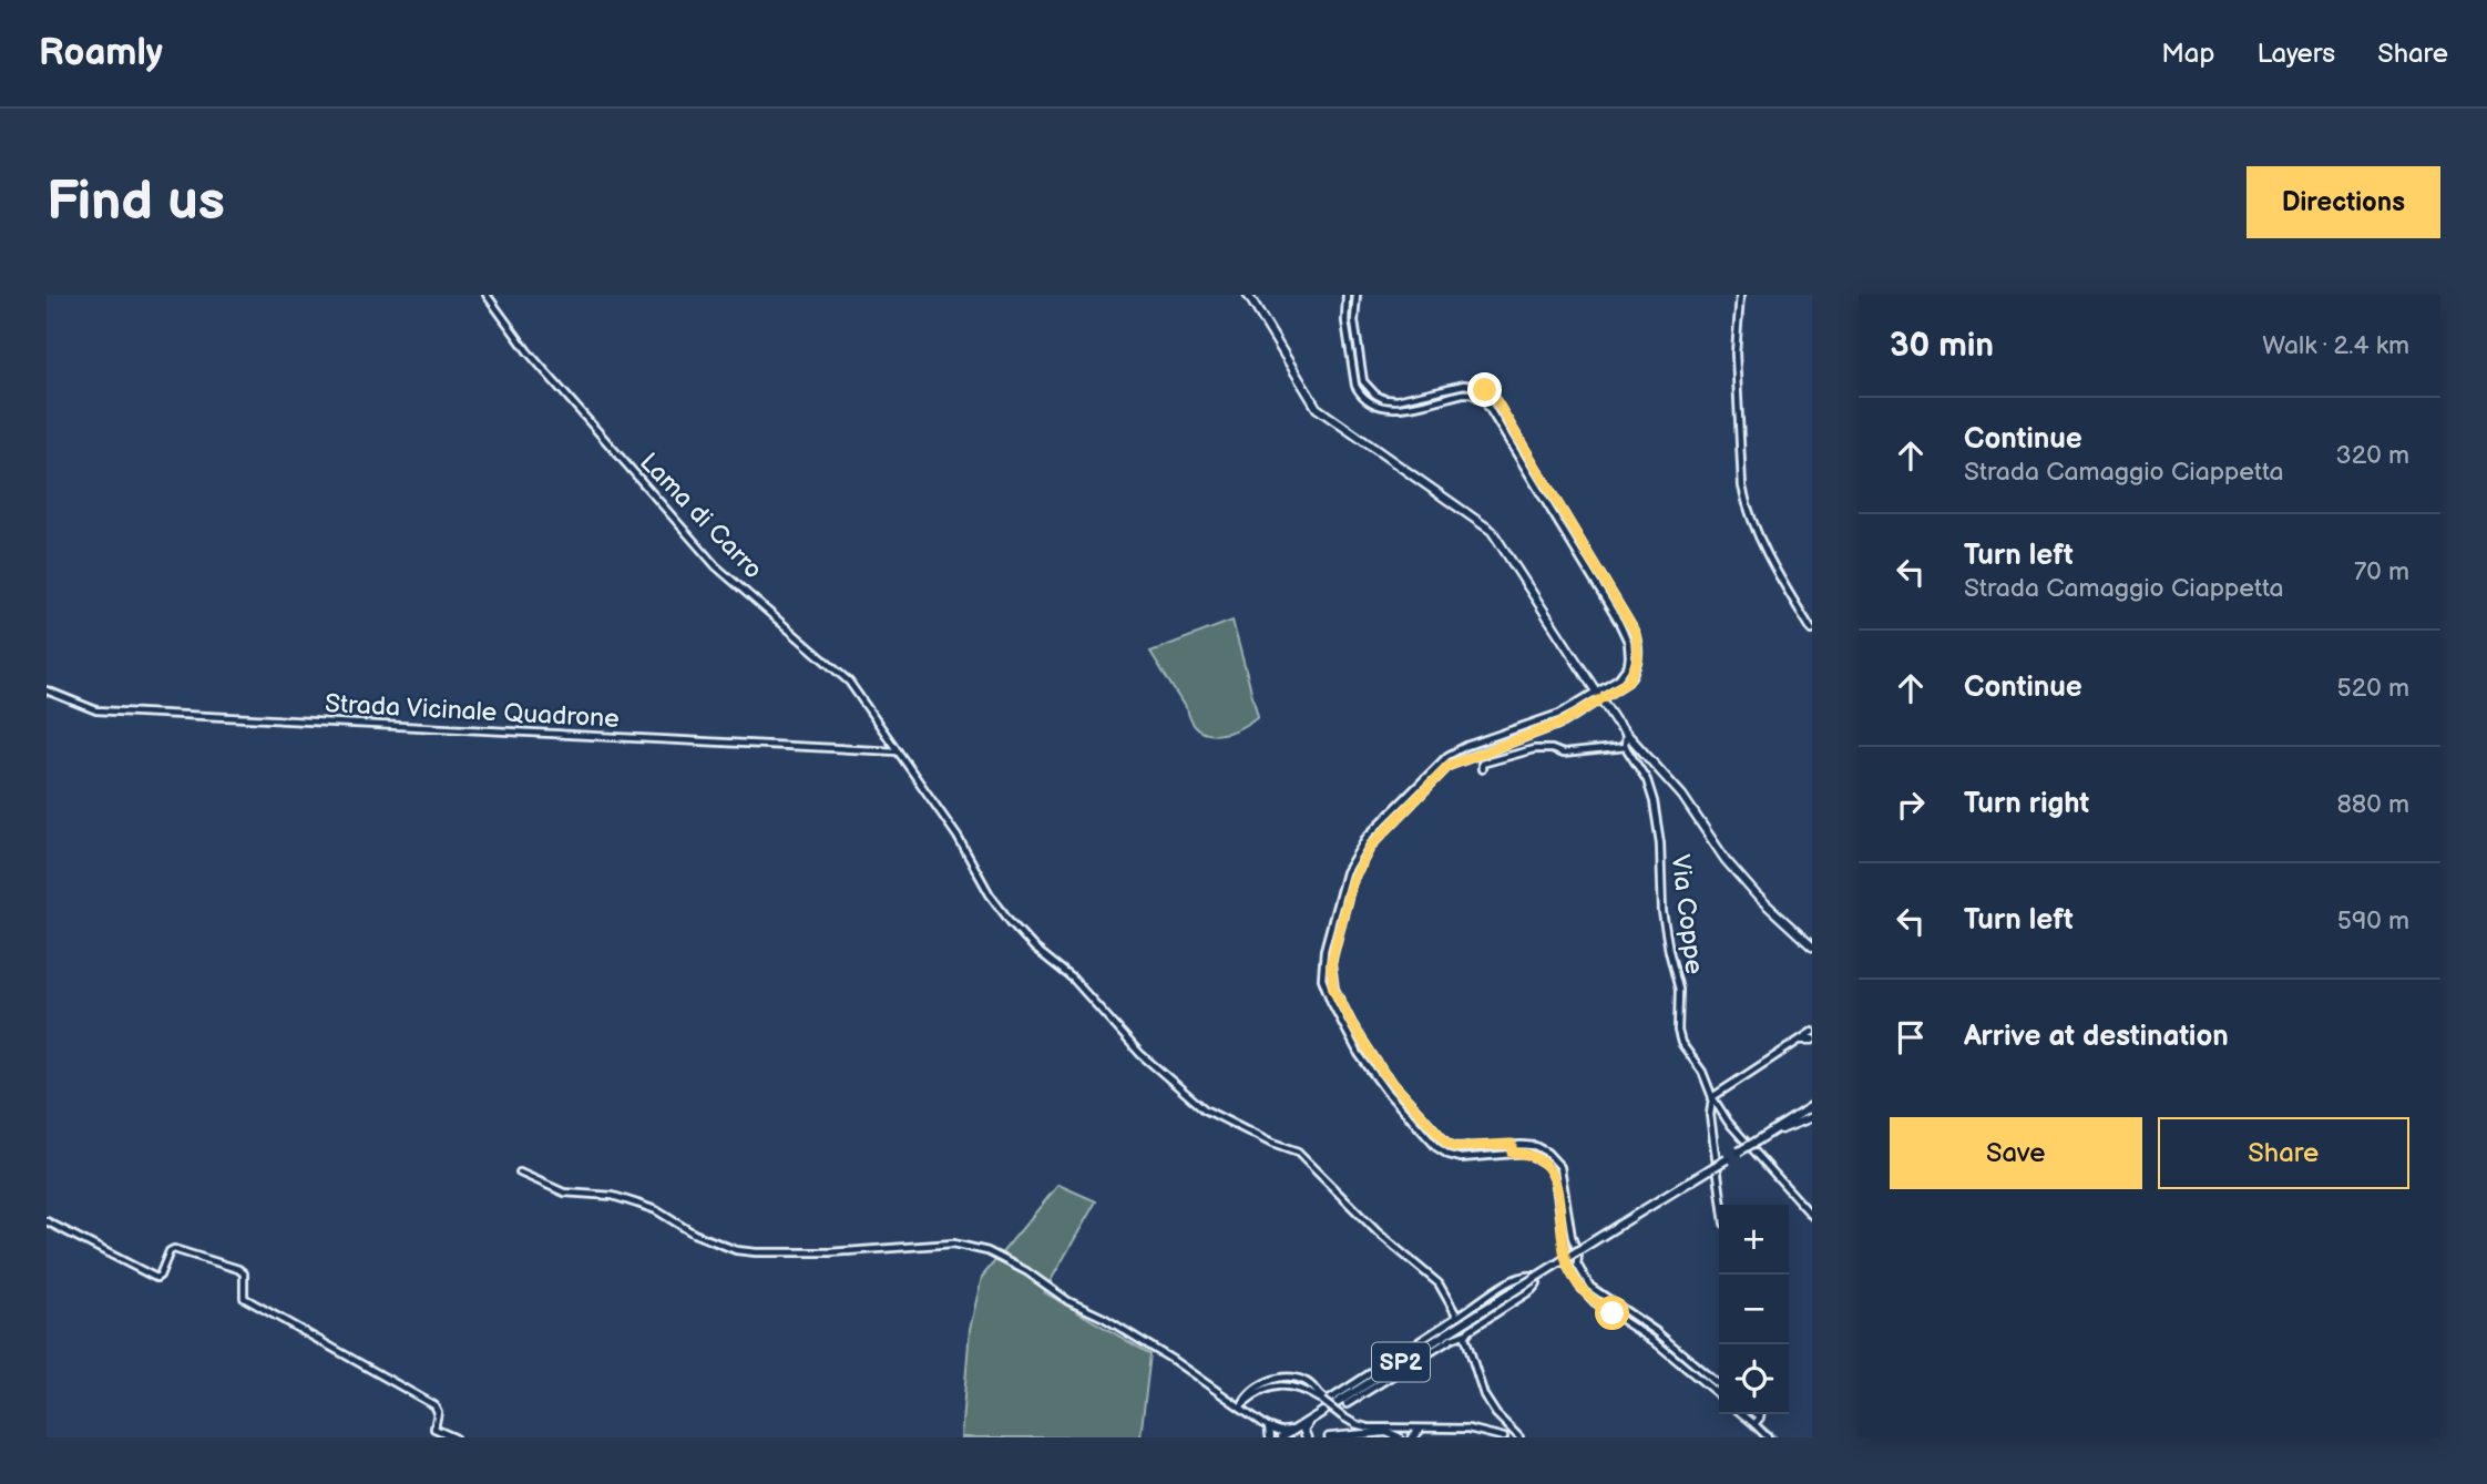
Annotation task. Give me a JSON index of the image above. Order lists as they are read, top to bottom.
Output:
{
  "streets": {
    "main road": ["SP2"],
    "street": ["Lama di Carro", "Strada Vicinale Quadrone", "Via Coppe"]
  },
  "crossings": [
    ["Lama di Carro", "Strada Vicinale Quadrone"]
  ],
  "page": {
    "header": "Roamly",
    "nav": ["Map", "Layers", "Share"],
    "buttons": [
      "Directions",
      ["Save", "Share"]
    ],
    "title": "Find us",
    "heading": ["30 min", "Walk · 2.4 km"],
    "list": [
      ["Continue", "Strada Camaggio Ciappetta", "320 m"],
      ["Turn left", "Strada Camaggio Ciappetta", "70 m"],
      ["Continue", "520 m"],
      ["Turn right", "880 m"],
      ["Turn left", "590 m"],
      "Arrive at destination"
    ],
    "map_buttons": ["+", "−"]
  }
}
